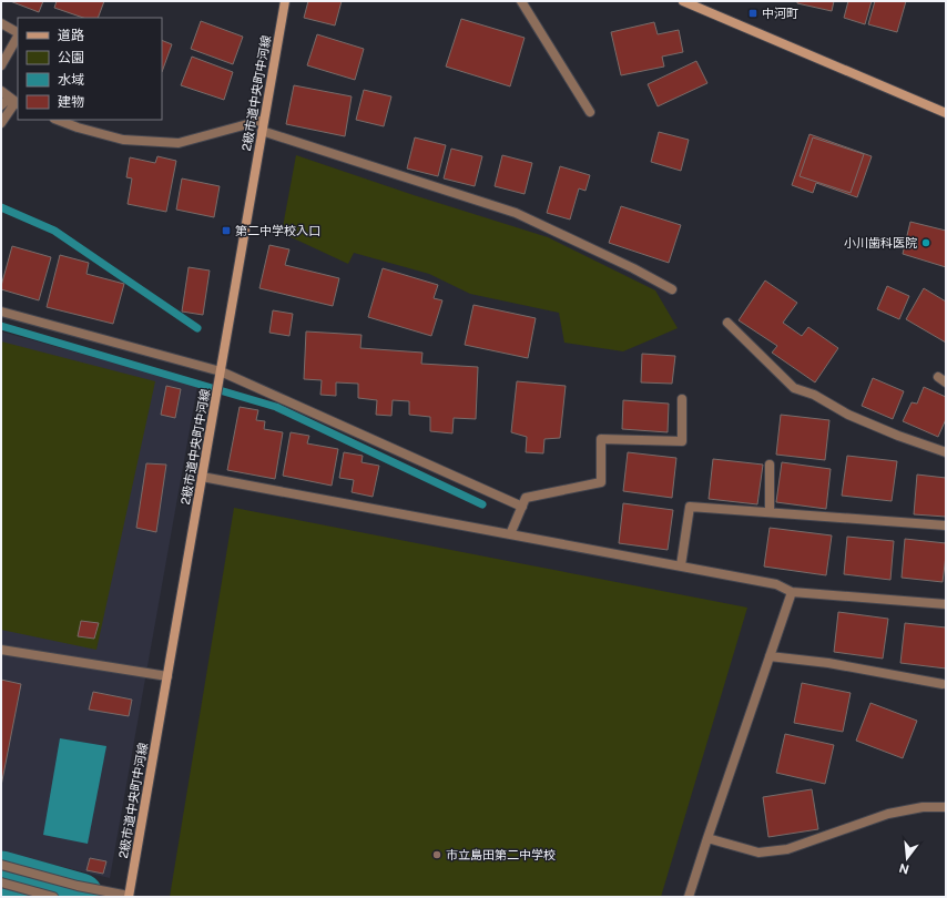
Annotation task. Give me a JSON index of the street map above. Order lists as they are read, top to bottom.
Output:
{
  "streets": {
    "street": ["2級市道中央町中河線"]
  },
  "places": {
    "transit": ["中河町", "第二中学校入口"],
    "other": ["小川歯科医院", "市立島田第二中学校"]
  },
  "legend": [
    "道路",
    "公園",
    "水域",
    "建物"
  ],
  "north": "bottom"
}
